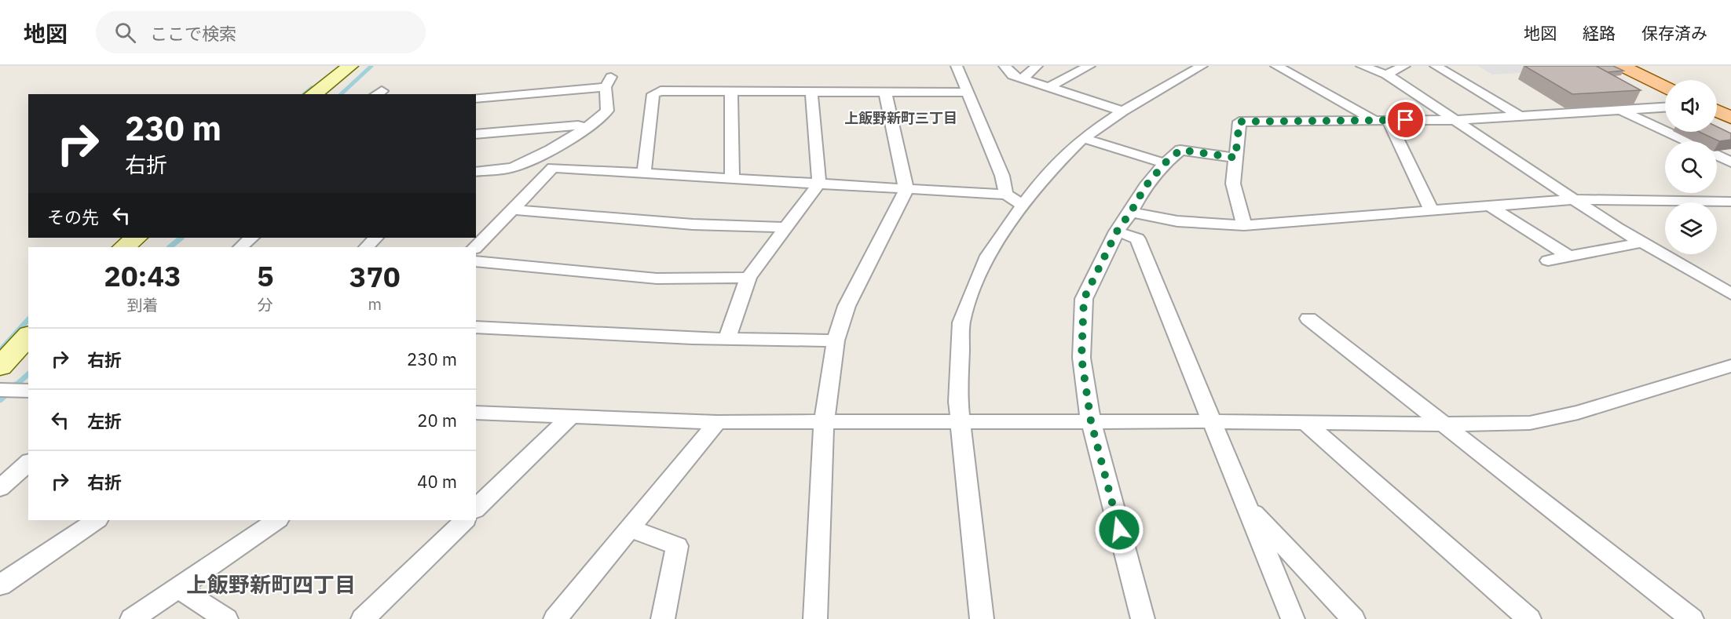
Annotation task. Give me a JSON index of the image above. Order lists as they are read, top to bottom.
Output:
{
  "districts": ["上飯野新町三丁目", "上飯野新町四丁目"],
  "page": {
    "header": "地図",
    "search": "ここで検索",
    "nav": ["地図", "経路", "保存済み"],
    "turn": ["230 m", "右折"],
    "then": "その先",
    "eta": [
      "20:43",
      "到着",
      "5",
      "分",
      "370",
      "m"
    ],
    "list": [
      {
        "name": "右折",
        "value": "230 m"
      },
      {
        "name": "左折",
        "value": "20 m"
      },
      {
        "name": "右折",
        "value": "40 m"
      }
    ]
  }
}
